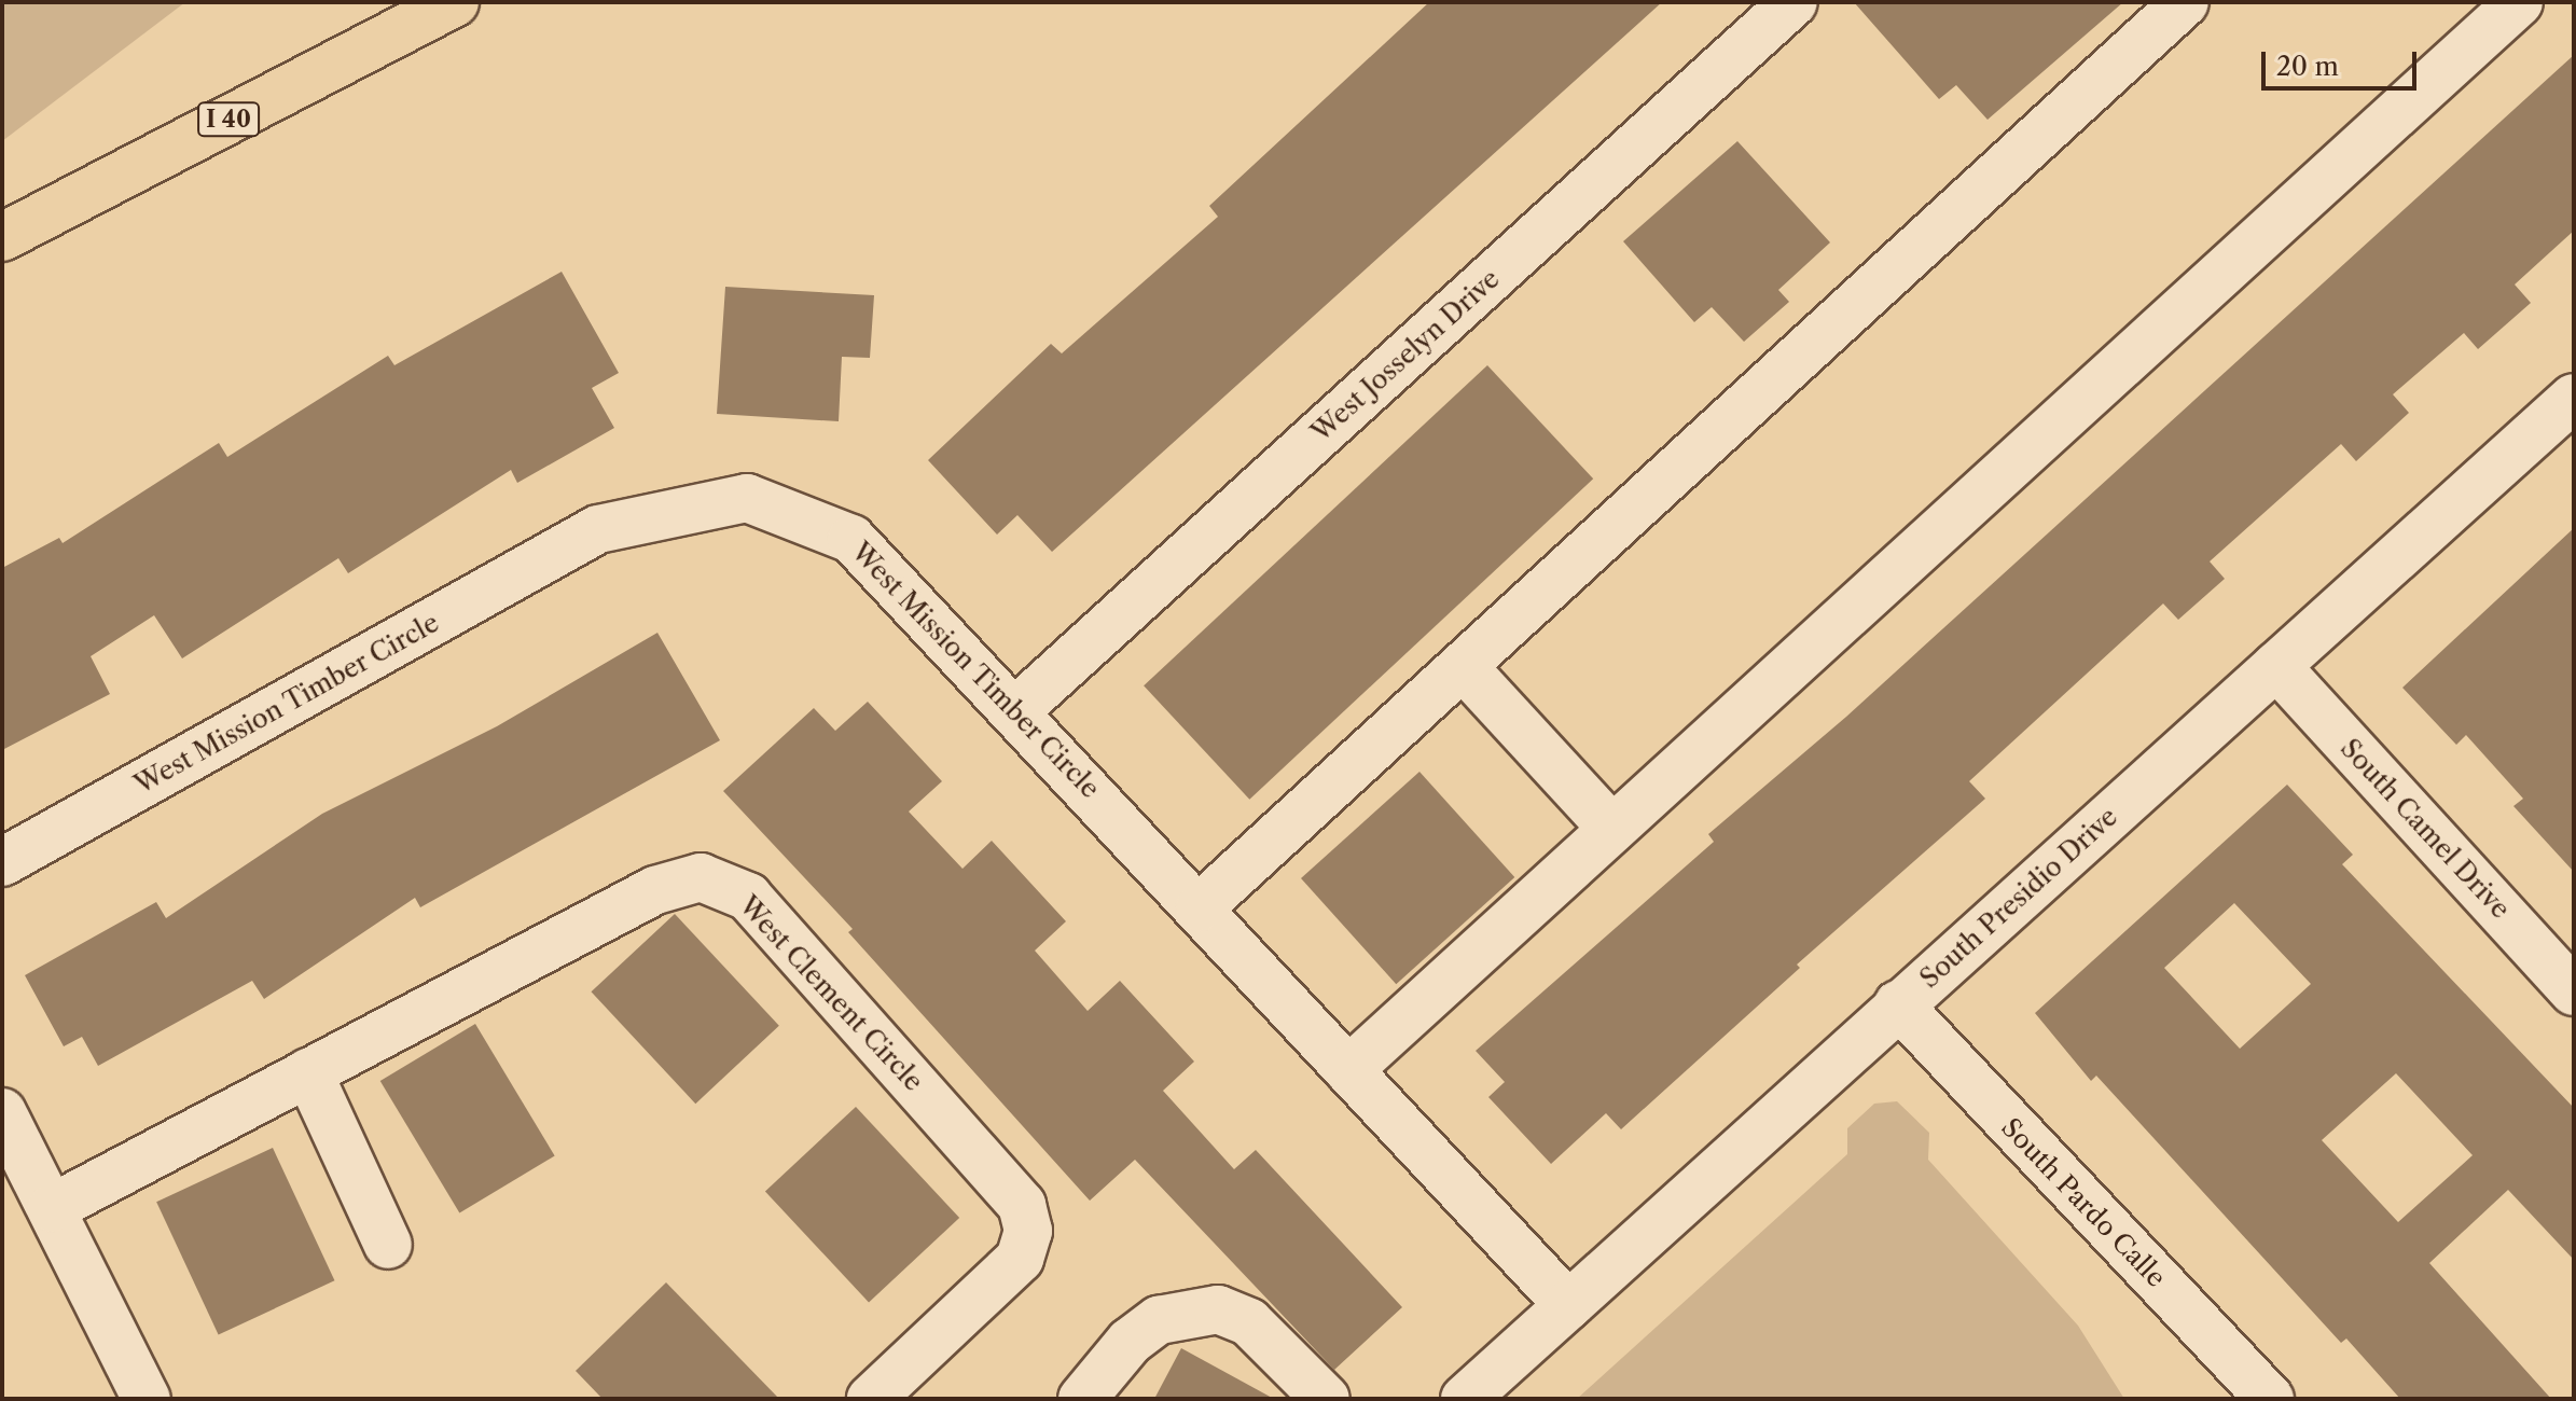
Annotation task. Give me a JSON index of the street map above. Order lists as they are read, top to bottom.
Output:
{
  "streets": {
    "highway": ["I 40"],
    "street": [
      "West Josselyn Drive",
      "West Mission Timber Circle",
      "South Camel Drive",
      "South Presidio Drive",
      "West Clement Circle",
      "South Pardo Calle"
    ]
  },
  "crossings": [
    ["West Josselyn Drive", "West Mission Timber Circle"],
    ["West Mission Timber Circle", "South Presidio Drive"],
    ["South Camel Drive", "South Presidio Drive"],
    ["South Presidio Drive", "South Pardo Calle"]
  ],
  "scale_bar": "20 m"
}
